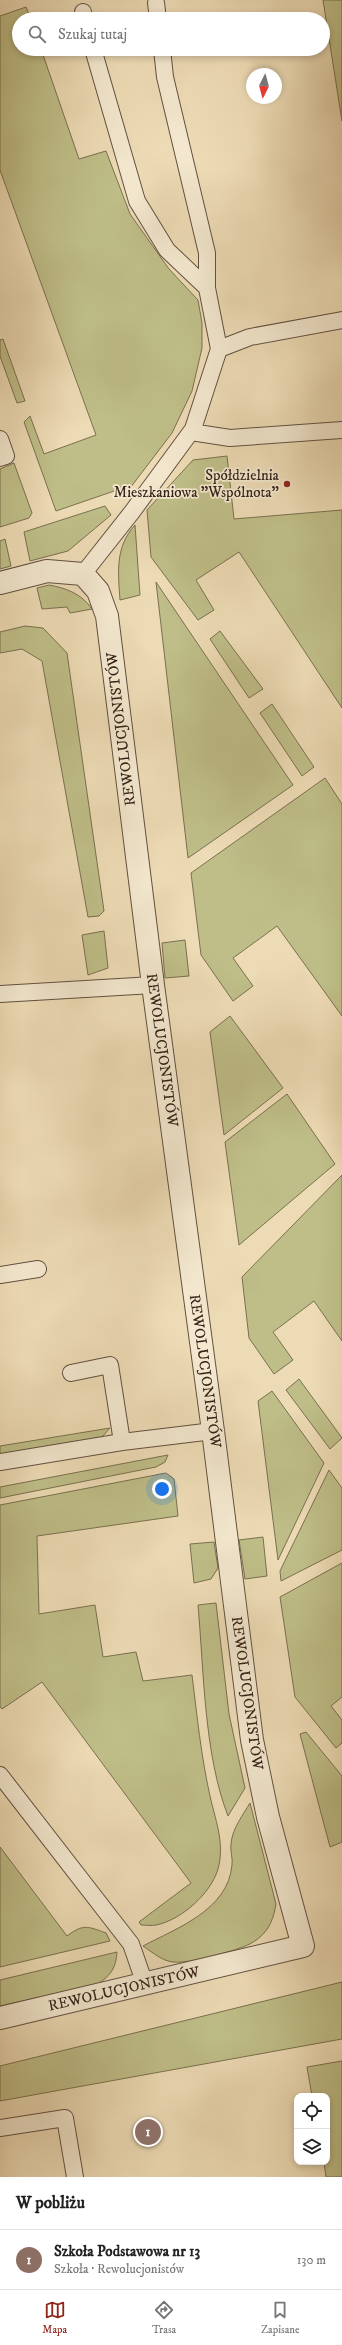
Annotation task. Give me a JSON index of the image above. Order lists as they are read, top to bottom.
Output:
{
  "streets": {
    "street": ["REWOLUCJONISTÓW"]
  },
  "places": ["Spółdzielnia Mieszkaniowa \"Wspólnota\""],
  "north": "bottom",
  "page": {
    "search": "Szukaj tutaj",
    "pins": "1",
    "heading": "W pobliżu",
    "list": [
      {
        "mark": "1",
        "name": "Szkoła Podstawowa nr 13",
        "note": "Szkoła · Rewolucjonistów",
        "value": "130 m"
      }
    ],
    "nav": ["Mapa", "Trasa", "Zapisane"]
  }
}
